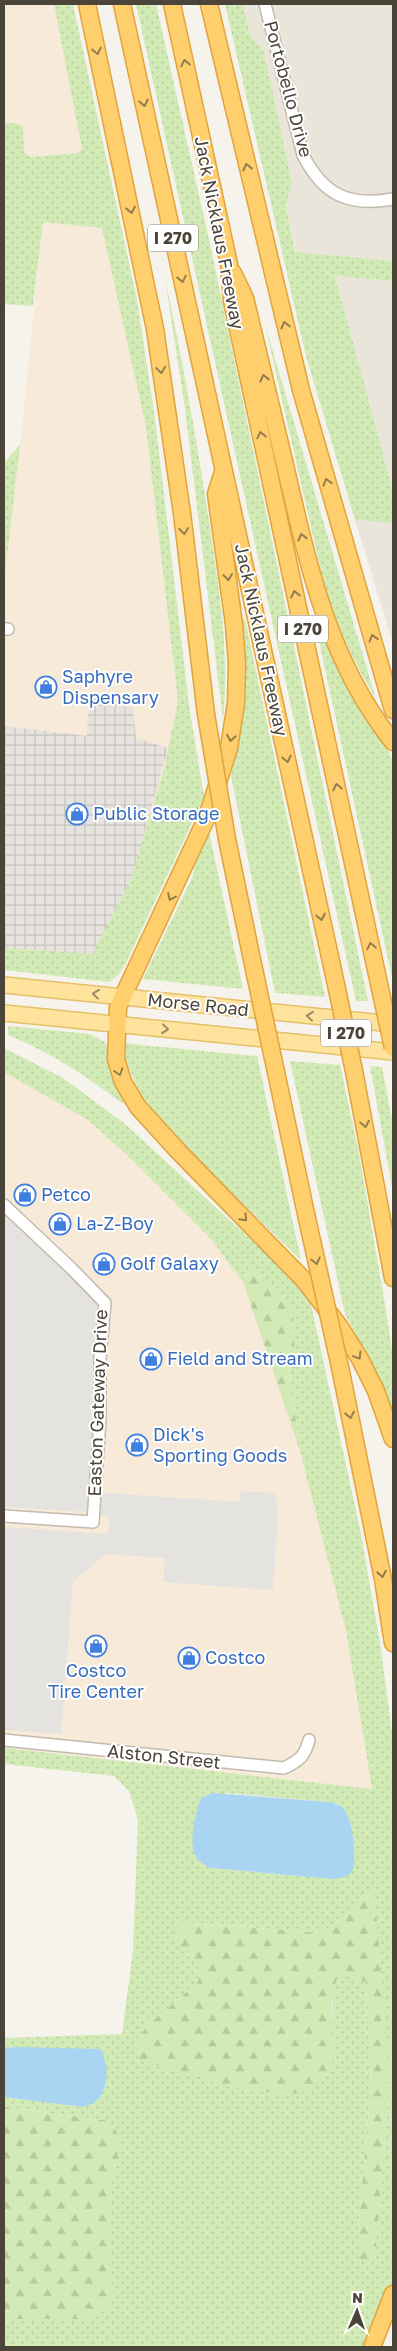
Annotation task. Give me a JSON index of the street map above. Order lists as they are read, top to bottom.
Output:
{
  "streets": {
    "highway": ["Jack Nicklaus Freeway", "I 270"],
    "main road": ["Morse Road"],
    "street": ["Portobello Drive", "Easton Gateway Drive", "Alston Street"]
  },
  "crossings": [
    ["Jack Nicklaus Freeway", "Morse Road"]
  ],
  "places": {
    "shop": [
      "Saphyre Dispensary",
      "Public Storage",
      "Petco",
      "La-Z-Boy",
      "Golf Galaxy",
      "Field and Stream",
      "Dick's Sporting Goods",
      "Costco Tire Center",
      "Costco"
    ]
  },
  "north": "top"
}
